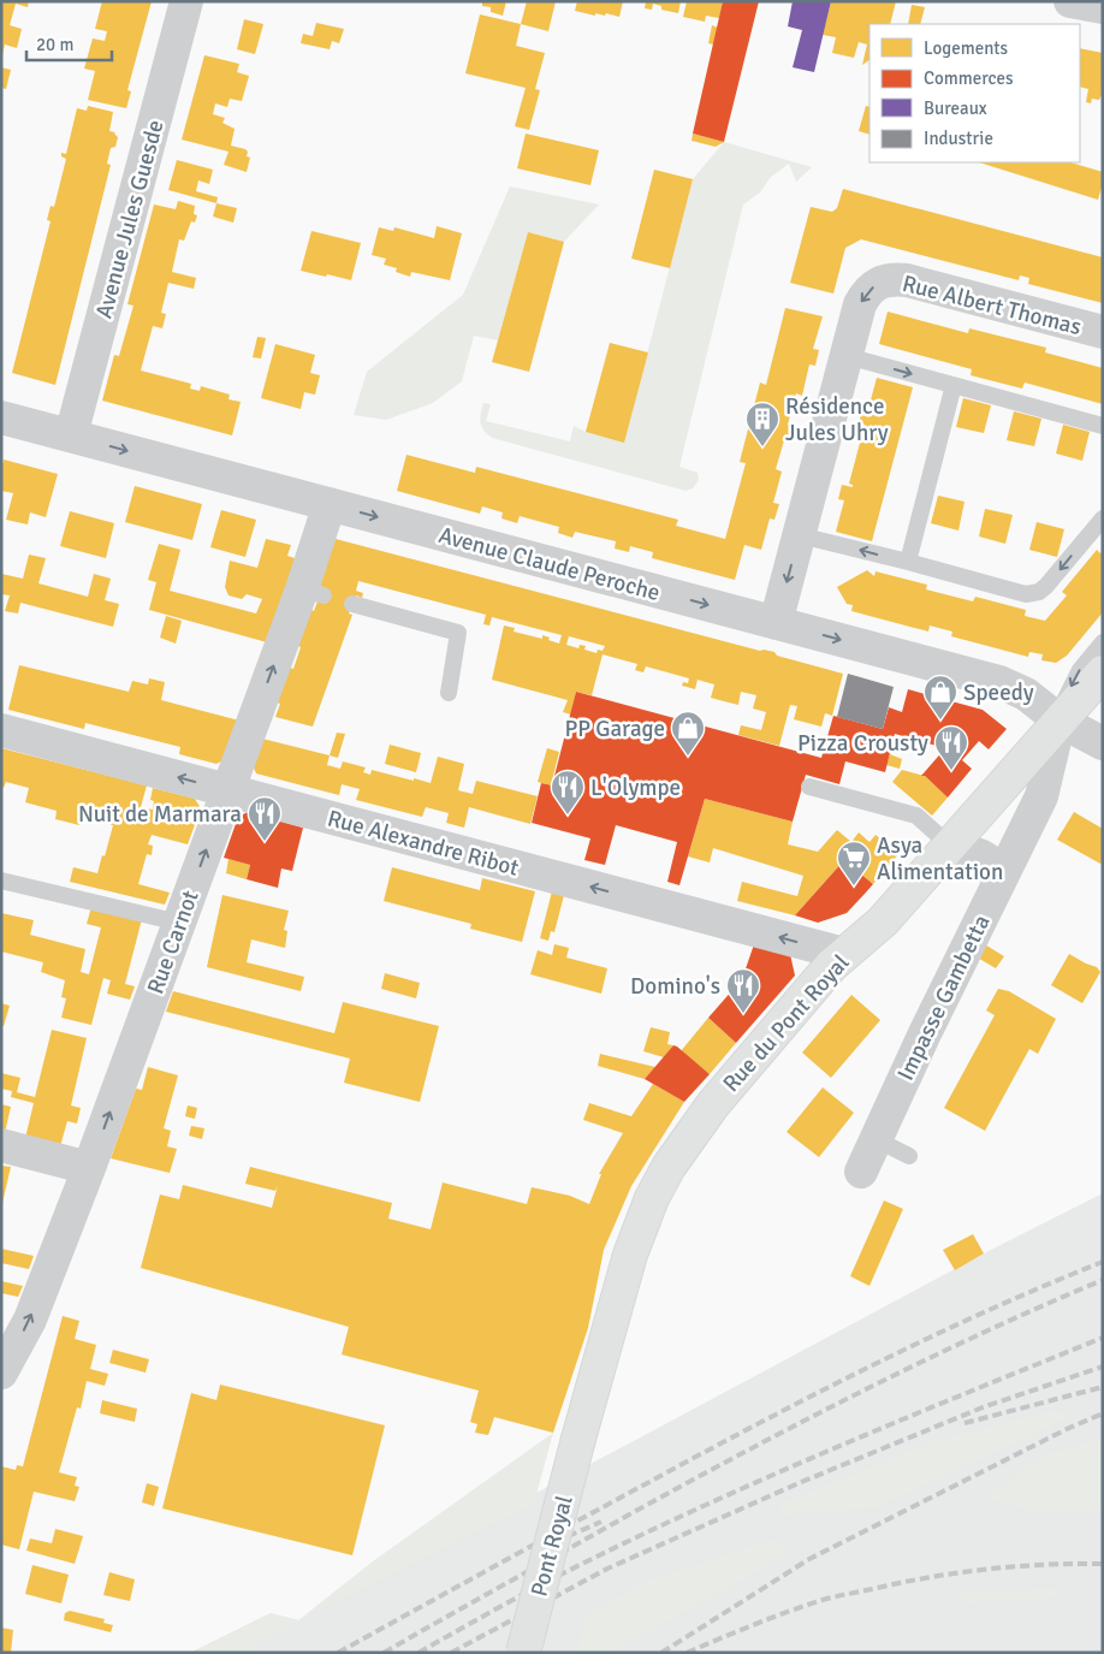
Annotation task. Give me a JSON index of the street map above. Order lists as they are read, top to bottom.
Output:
{
  "streets": {
    "main road": ["Rue du Pont Royal", "Pont Royal"],
    "street": [
      "Avenue Jules Guesde",
      "Rue Albert Thomas",
      "Avenue Claude Peroche",
      "Rue Alexandre Ribot",
      "Rue Carnot",
      "Impasse Gambetta"
    ]
  },
  "crossings": [
    ["Avenue Jules Guesde", "Avenue Claude Peroche"],
    ["Rue Albert Thomas", "Avenue Claude Peroche"],
    ["Avenue Claude Peroche", "Rue Carnot"],
    ["Avenue Claude Peroche", "Impasse Gambetta"],
    ["Avenue Claude Peroche", "Rue du Pont Royal"],
    ["Rue Alexandre Ribot", "Rue Carnot"],
    ["Rue Alexandre Ribot", "Rue du Pont Royal"],
    ["Impasse Gambetta", "Rue du Pont Royal"],
    ["Rue du Pont Royal", "Pont Royal"]
  ],
  "one_way": ["Avenue Claude Peroche", "Rue Alexandre Ribot", "Rue Carnot"],
  "places": {
    "building": ["Résidence Jules Uhry"],
    "shop": ["Speedy", "PP Garage"],
    "restaurant": [
      "Pizza Crousty",
      "L'Olympe",
      "Nuit de Marmara",
      "Domino's"
    ],
    "supermarket": ["Asya Alimentation"]
  },
  "legend": [
    "Logements",
    "Commerces",
    "Bureaux",
    "Industrie"
  ],
  "scale_bar": "20 m"
}
